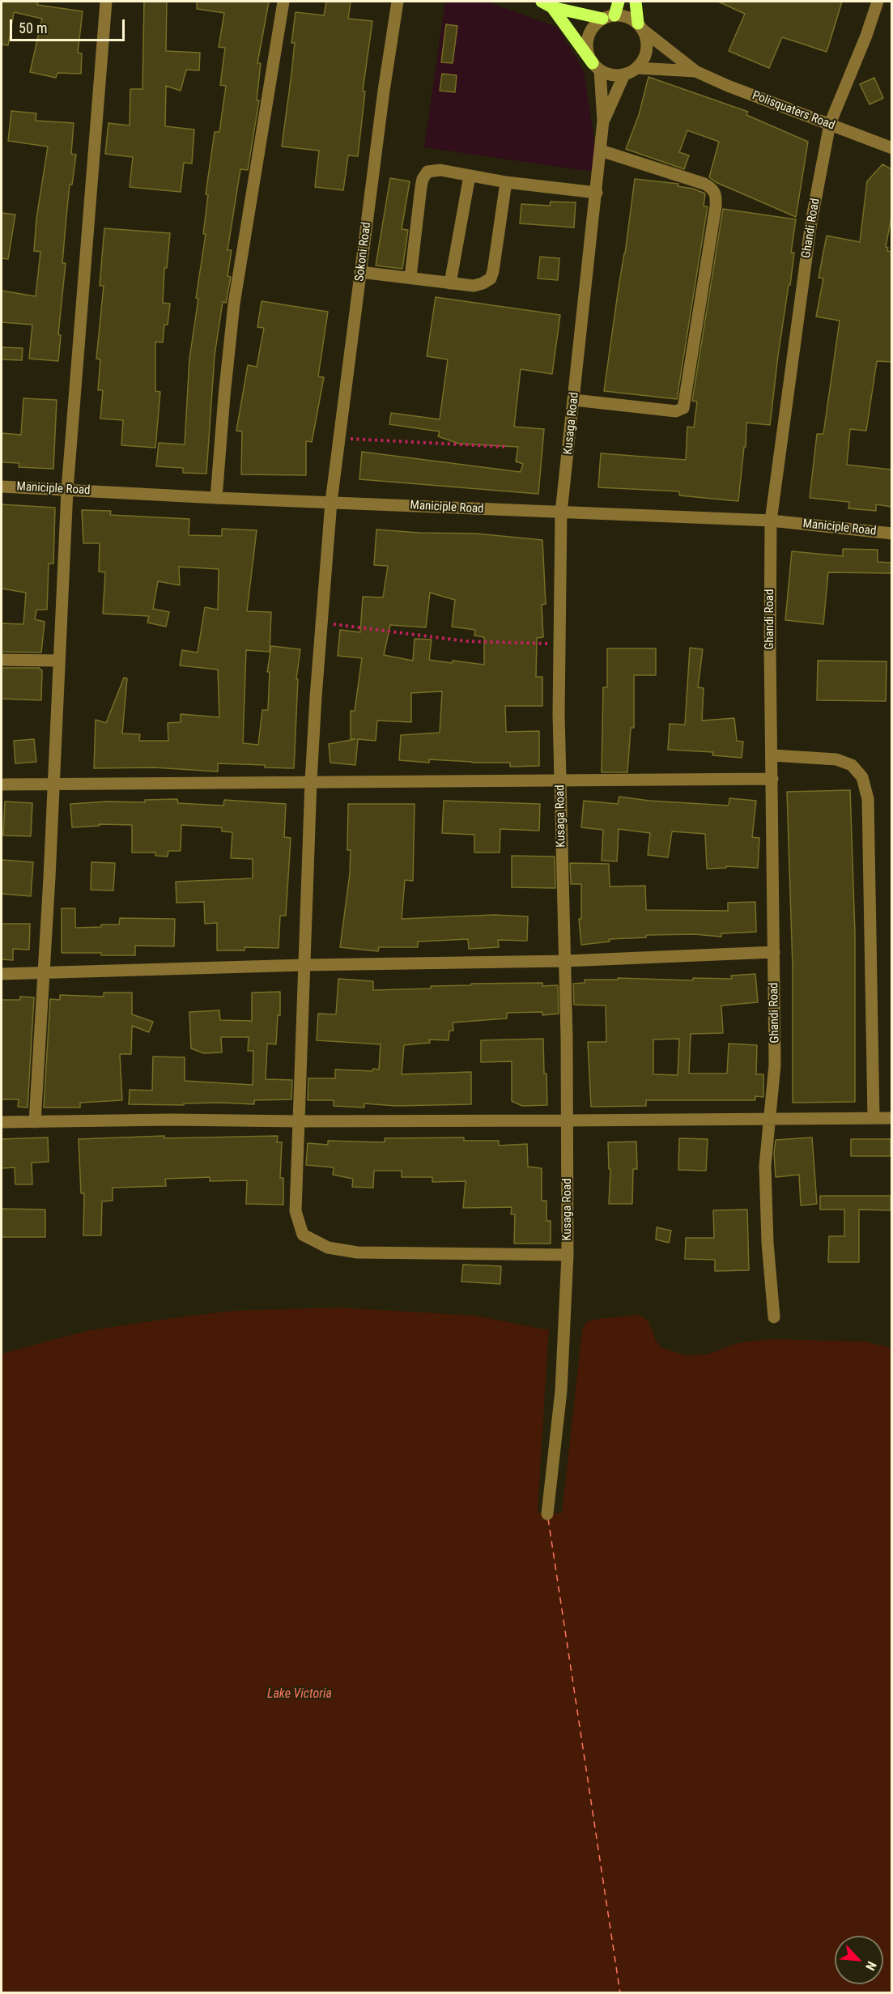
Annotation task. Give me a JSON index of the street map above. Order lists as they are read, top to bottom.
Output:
{
  "streets": {
    "street": [
      "Polisquaters Road",
      "Ghandi Road",
      "Sokoni Road",
      "Kusaga Road",
      "Maniciple Road"
    ]
  },
  "crossings": [
    ["Polisquaters Road", "Ghandi Road"],
    ["Ghandi Road", "Maniciple Road"],
    ["Sokoni Road", "Kusaga Road"],
    ["Sokoni Road", "Maniciple Road"],
    ["Kusaga Road", "Maniciple Road"]
  ],
  "water": ["Lake Victoria"],
  "scale_bar": "50 m",
  "north": "bottom right"
}
